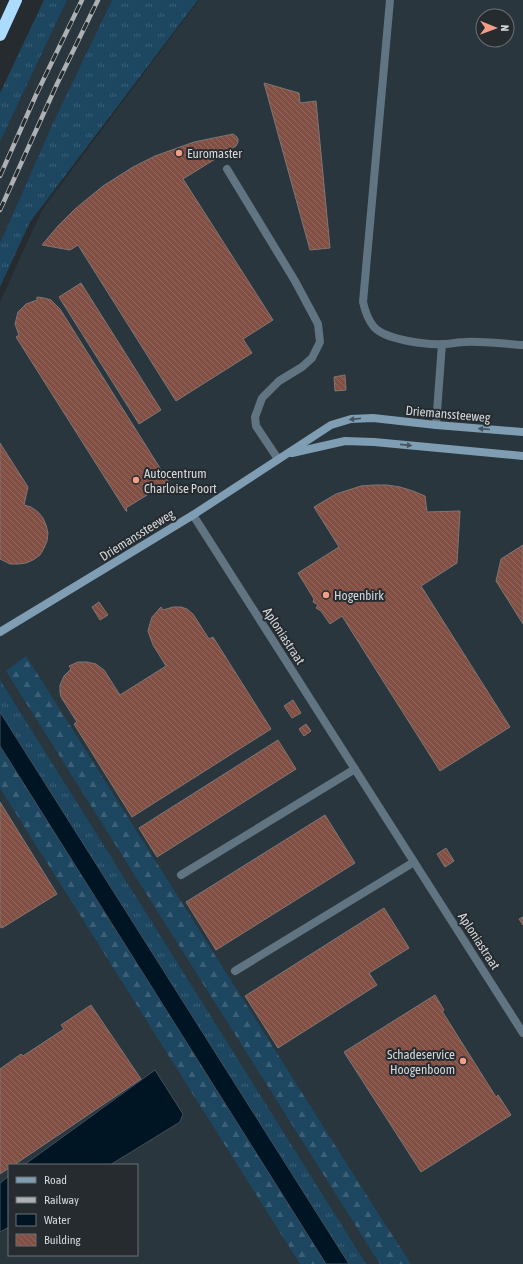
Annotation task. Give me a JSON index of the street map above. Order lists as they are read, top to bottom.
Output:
{
  "streets": {
    "main road": ["Driemanssteeweg"],
    "street": ["Aploniastraat"]
  },
  "crossings": [
    ["Driemanssteeweg", "Aploniastraat"]
  ],
  "places": [
    "Euromaster",
    "Autocentrum Charloise Poort",
    "Hogenbirk",
    "Schadeservice Hoogenboom"
  ],
  "legend": [
    "Road",
    "Railway",
    "Water",
    "Building"
  ],
  "north": "right"
}
